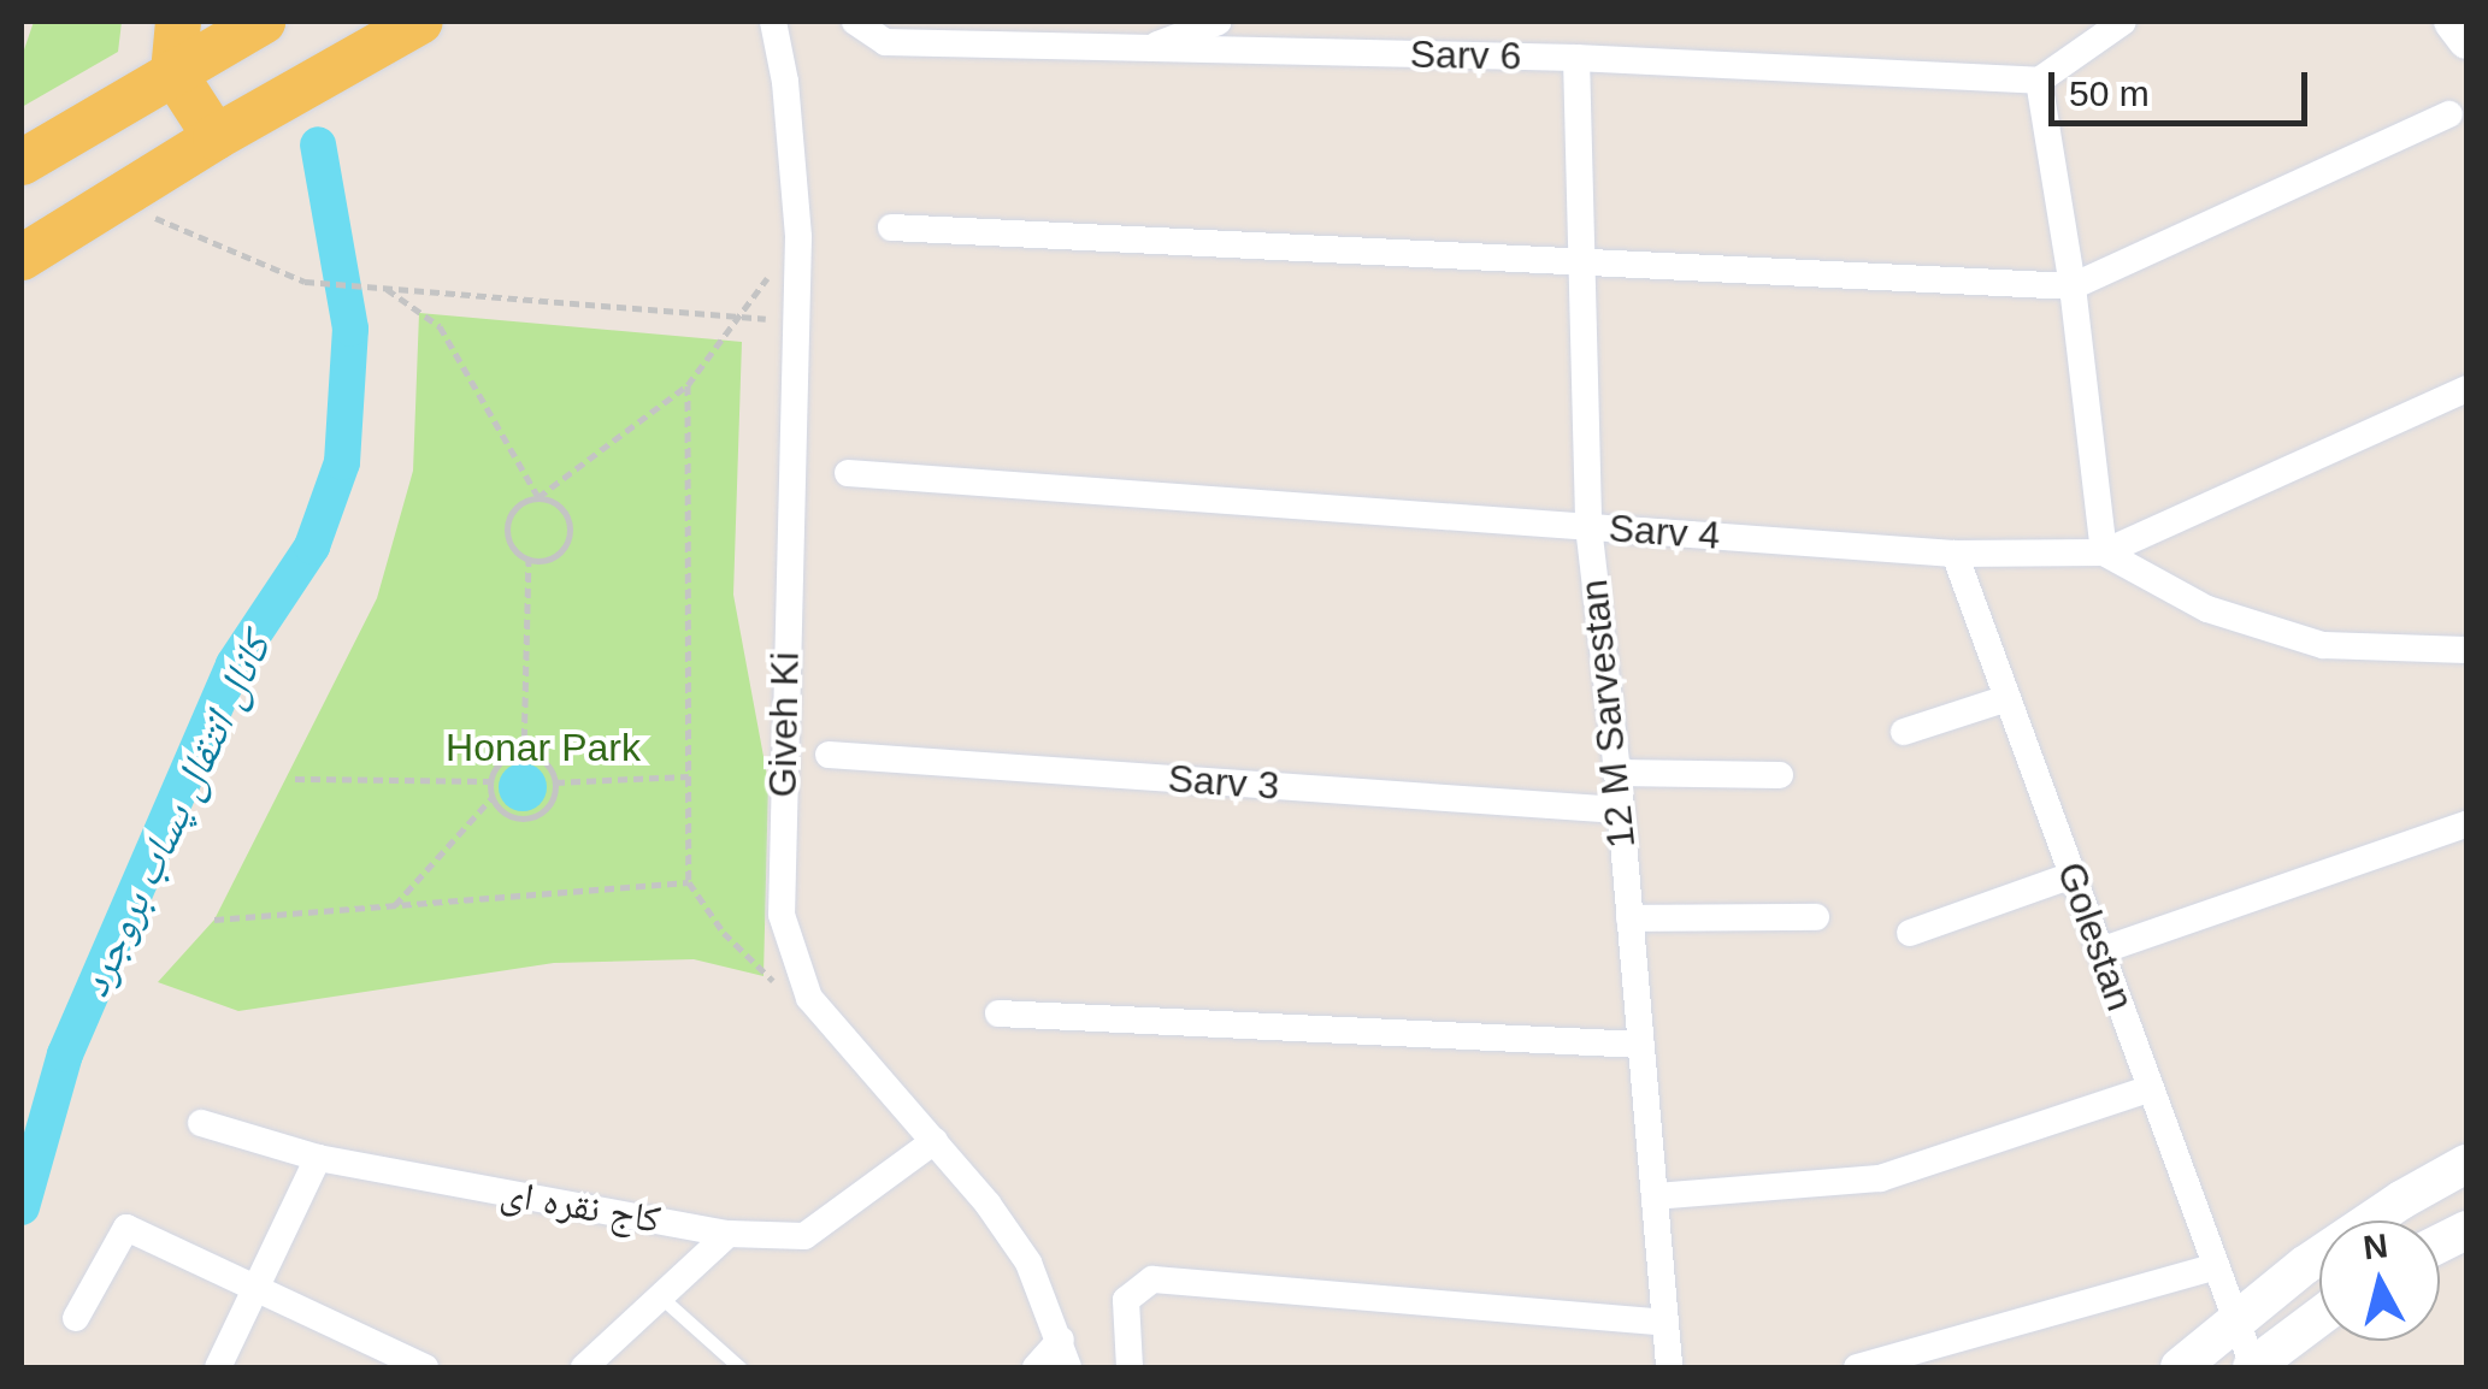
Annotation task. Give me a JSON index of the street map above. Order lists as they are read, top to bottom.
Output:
{
  "streets": {
    "street": [
      "Sarv 6",
      "Sarv 4",
      "12 M Sarvestan",
      "Giveh Ki",
      "Sarv 3",
      "Golestan",
      "کاج نقره ای"
    ]
  },
  "crossings": [
    ["Sarv 6", "12 M Sarvestan"],
    ["Sarv 4", "12 M Sarvestan"],
    ["Sarv 4", "Golestan"],
    ["12 M Sarvestan", "Sarv 3"],
    ["Giveh Ki", "کاج نقره ای"]
  ],
  "water": ["کانال انتقال پساب بروجرد"],
  "parks": ["Honar Park"],
  "scale_bar": "50 m",
  "north": "top"
}
